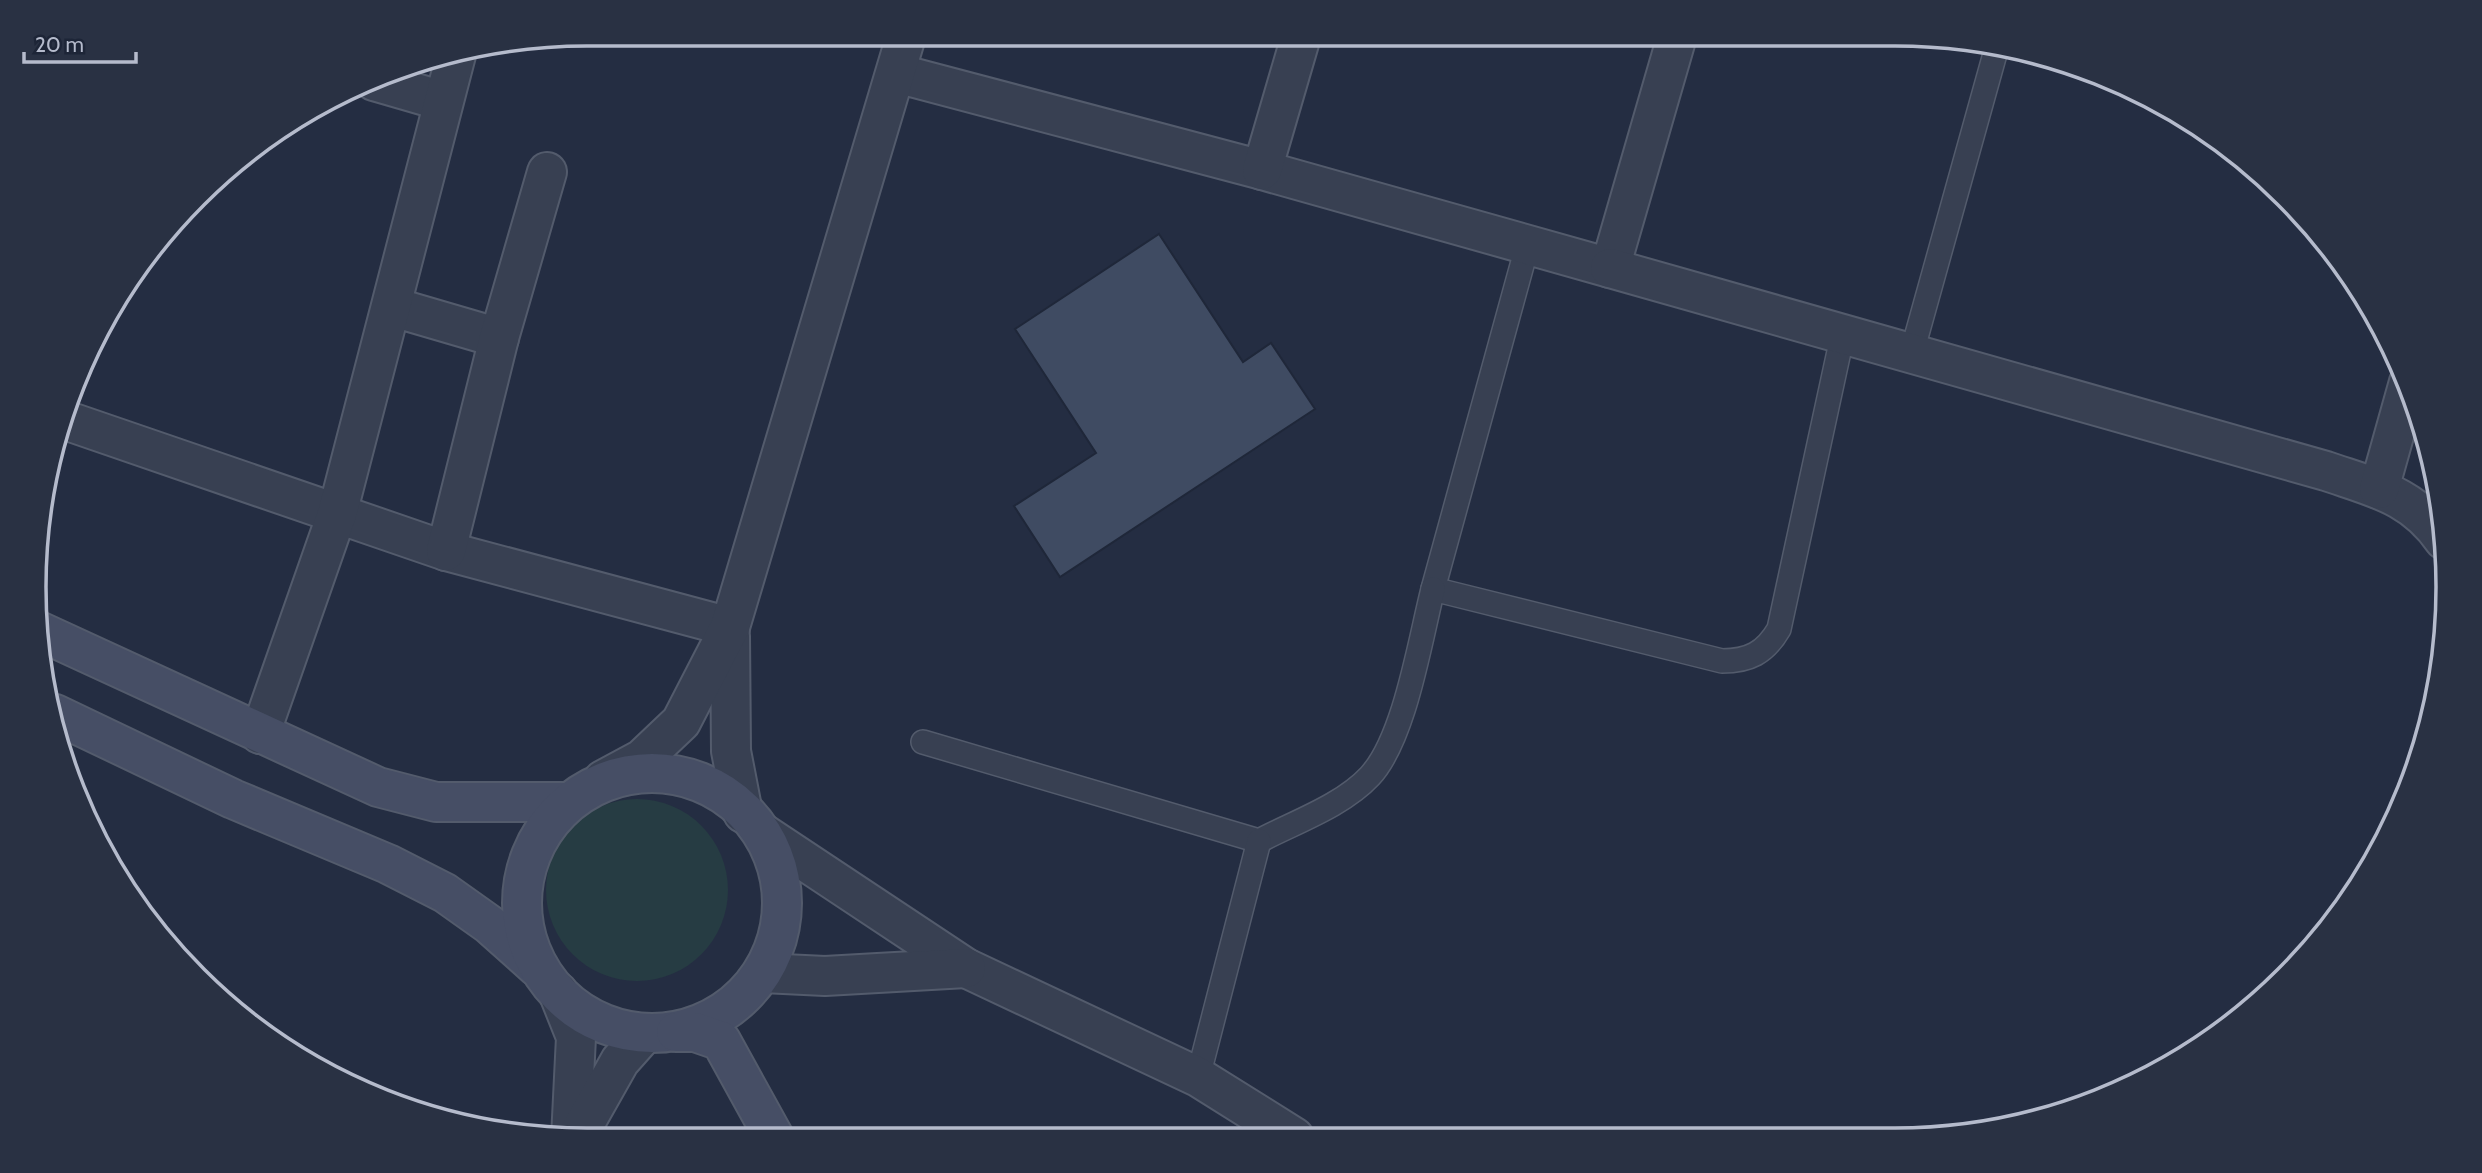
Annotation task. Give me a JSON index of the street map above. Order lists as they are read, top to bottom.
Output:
{
  "scale_bar": "20 m"
}
